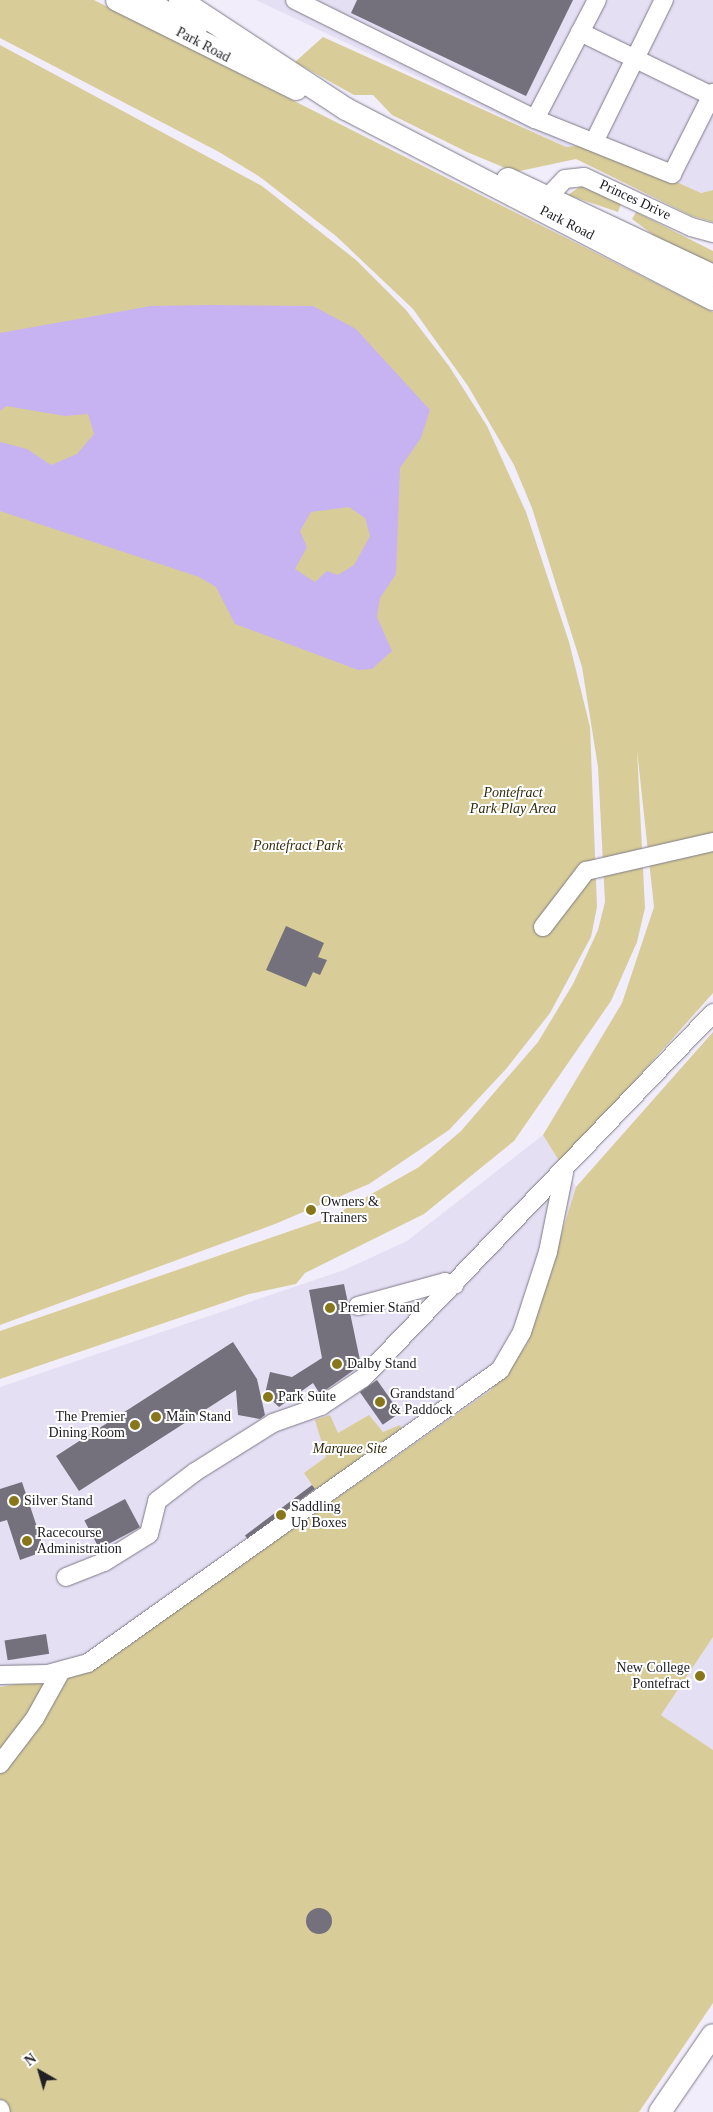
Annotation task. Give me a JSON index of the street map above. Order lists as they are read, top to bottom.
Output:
{
  "streets": {
    "main road": ["Park Road"],
    "street": ["Princes Drive"]
  },
  "crossings": [
    ["Park Road", "Princes Drive"]
  ],
  "parks": ["Pontefract Park Play Area", "Pontefract Park", "Marquee Site"],
  "places": [
    "Owners & Trainers",
    "Premier Stand",
    "Dalby Stand",
    "Park Suite",
    "Grandstand & Paddock",
    "Main Stand",
    "The Premier Dining Room",
    "Silver Stand",
    "Saddling Up Boxes",
    "Racecourse Administration",
    "New College Pontefract"
  ],
  "north": "top left"
}
